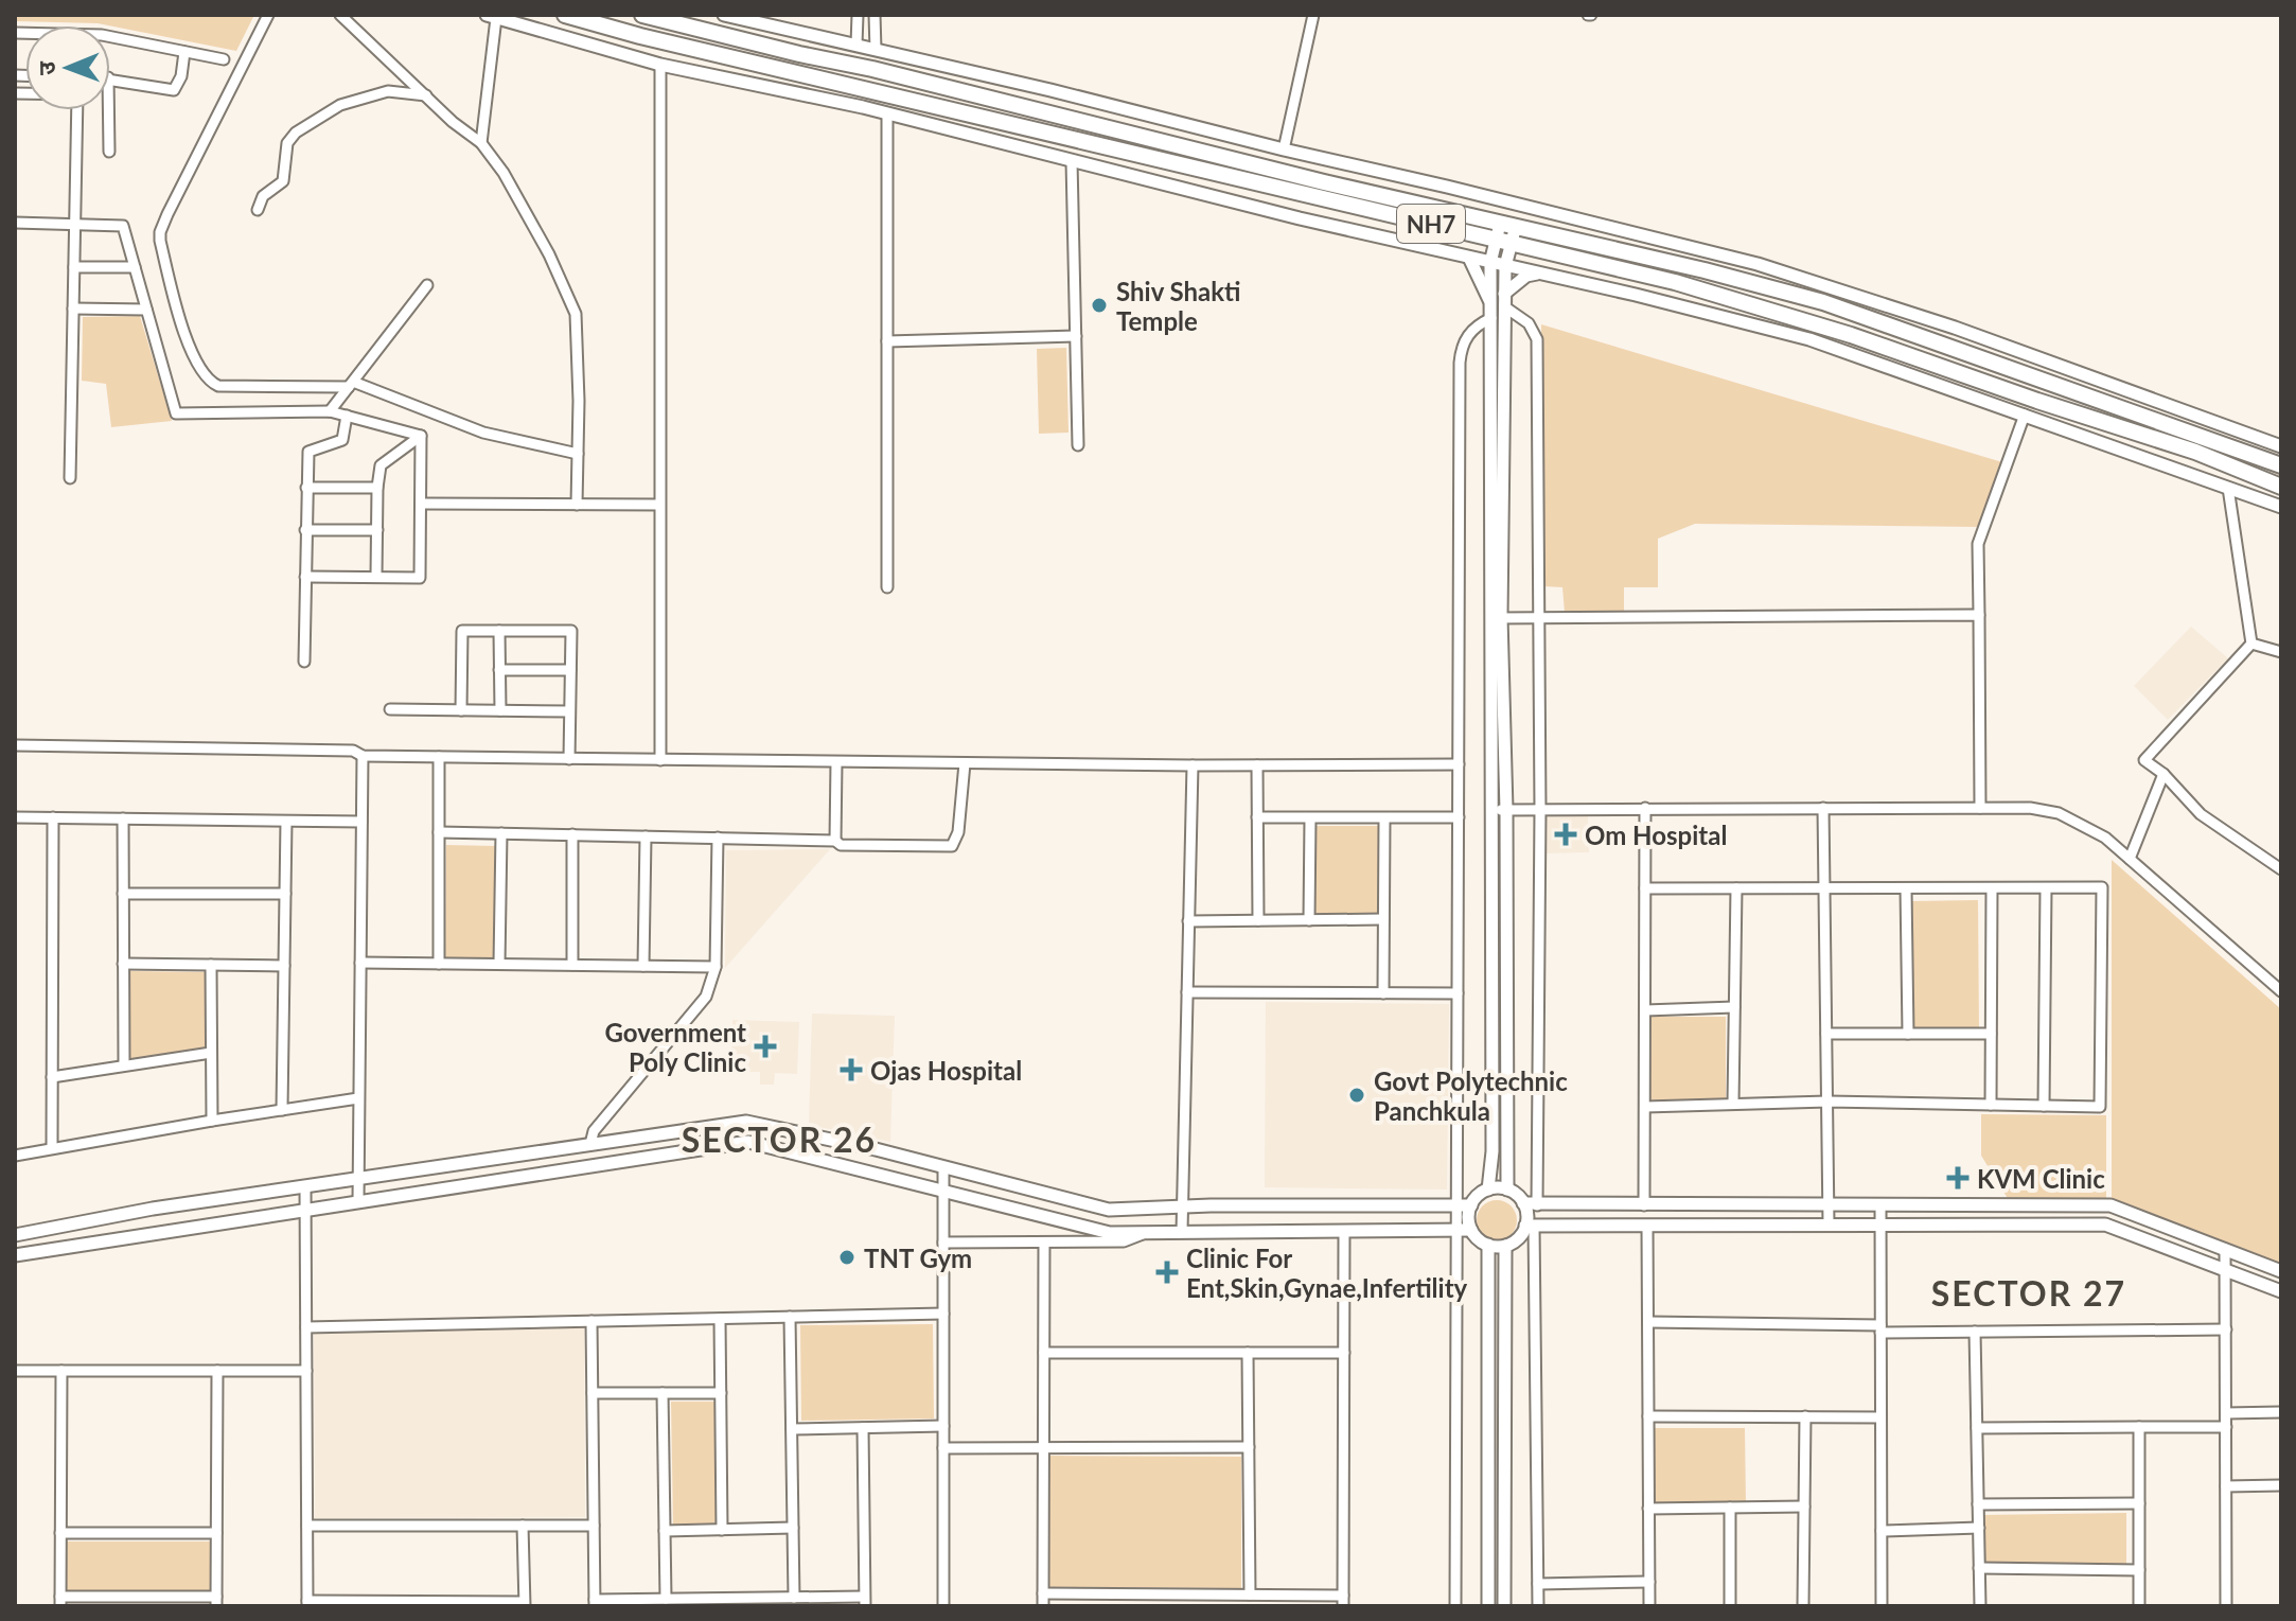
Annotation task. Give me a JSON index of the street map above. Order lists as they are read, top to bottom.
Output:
{
  "streets": {
    "highway": ["NH7"]
  },
  "districts": ["SECTOR 26", "SECTOR 27"],
  "places": {
    "other": ["Shiv Shakti Temple", "Govt Polytechnic Panchkula", "TNT Gym"],
    "health": [
      "Om Hospital",
      "Government Poly Clinic",
      "Ojas Hospital",
      "KVM Clinic",
      "Clinic For Ent,Skin,Gynae,Infertility"
    ]
  },
  "north": "left"
}
